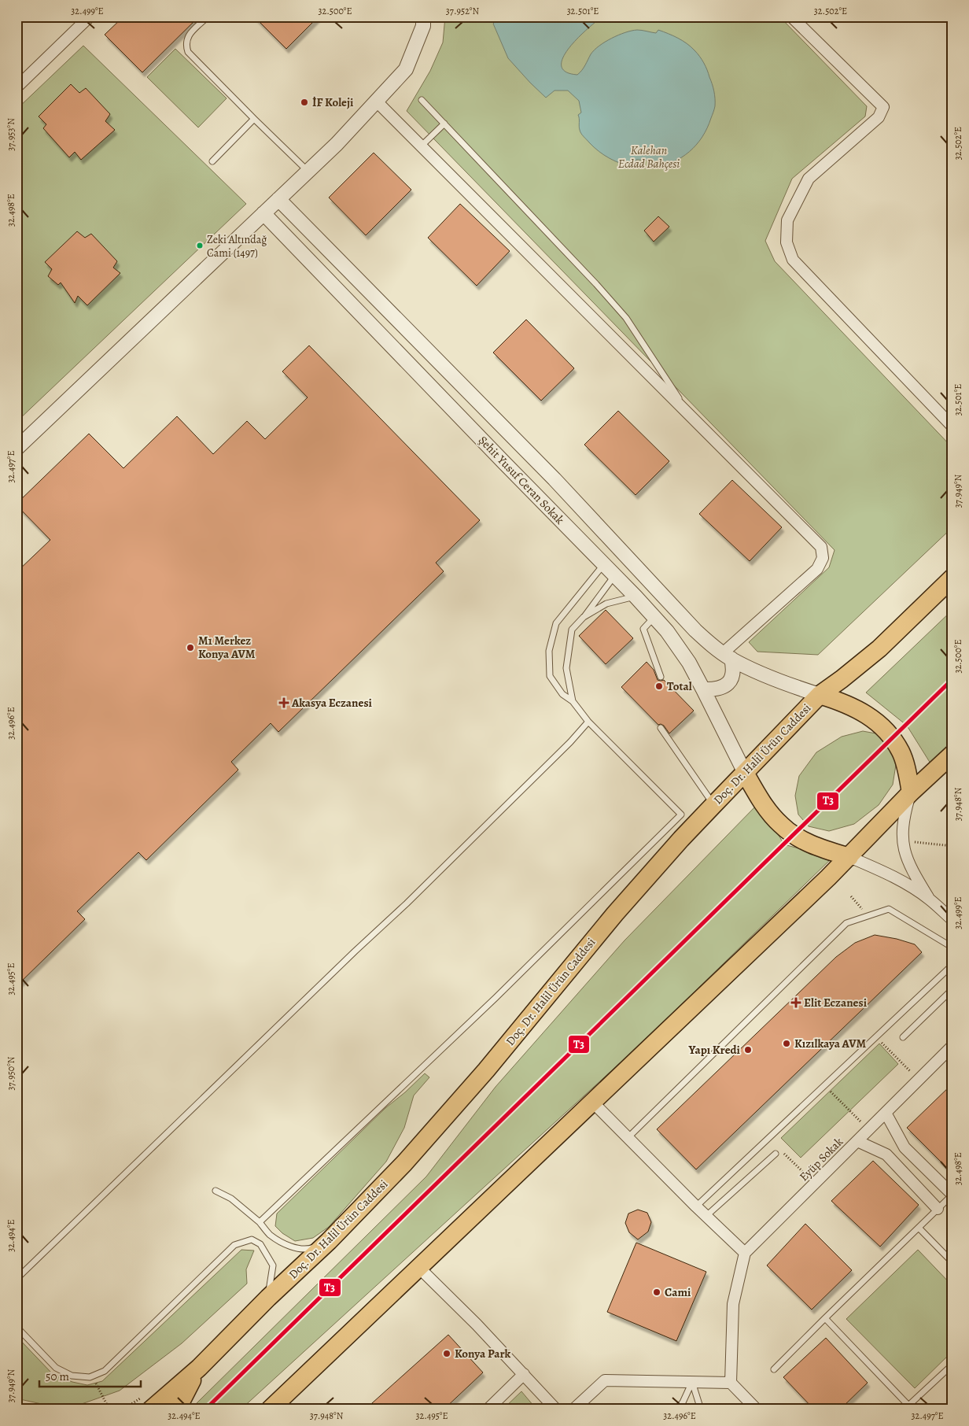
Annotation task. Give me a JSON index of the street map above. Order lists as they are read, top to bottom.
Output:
{
  "streets": {
    "main road": ["Doç. Dr. Halil Ürün Caddesi"],
    "street": ["Şehit Yusuf Ceran Sokak", "Eyüp Sokak"]
  },
  "crossings": [
    ["Şehit Yusuf Ceran Sokak", "Doç. Dr. Halil Ürün Caddesi"]
  ],
  "parks": ["Kalehan Ecdad Bahçesi"],
  "places": {
    "other": [
      "İF Koleji",
      "Zeki Altındağ Cami (1497)",
      "M1 Merkez Konya AVM",
      "Total",
      "Kızılkaya AVM",
      "Yapı Kredi",
      "Cami",
      "Konya Park"
    ],
    "health": ["Akasya Eczanesi", "Elit Eczanesi"]
  },
  "lines": ["transit line T3"],
  "scale_bar": "50 m",
  "coordinates": [
    "32.499°E",
    "32.500°E",
    "37.952°N",
    "32.501°E",
    "32.502°E",
    "37.953°N",
    "32.498°E",
    "32.497°E",
    "37.949°N",
    "32.496°E",
    "37.948°N",
    "32.495°E",
    "37.950°N",
    "32.494°E"
  ]
}
